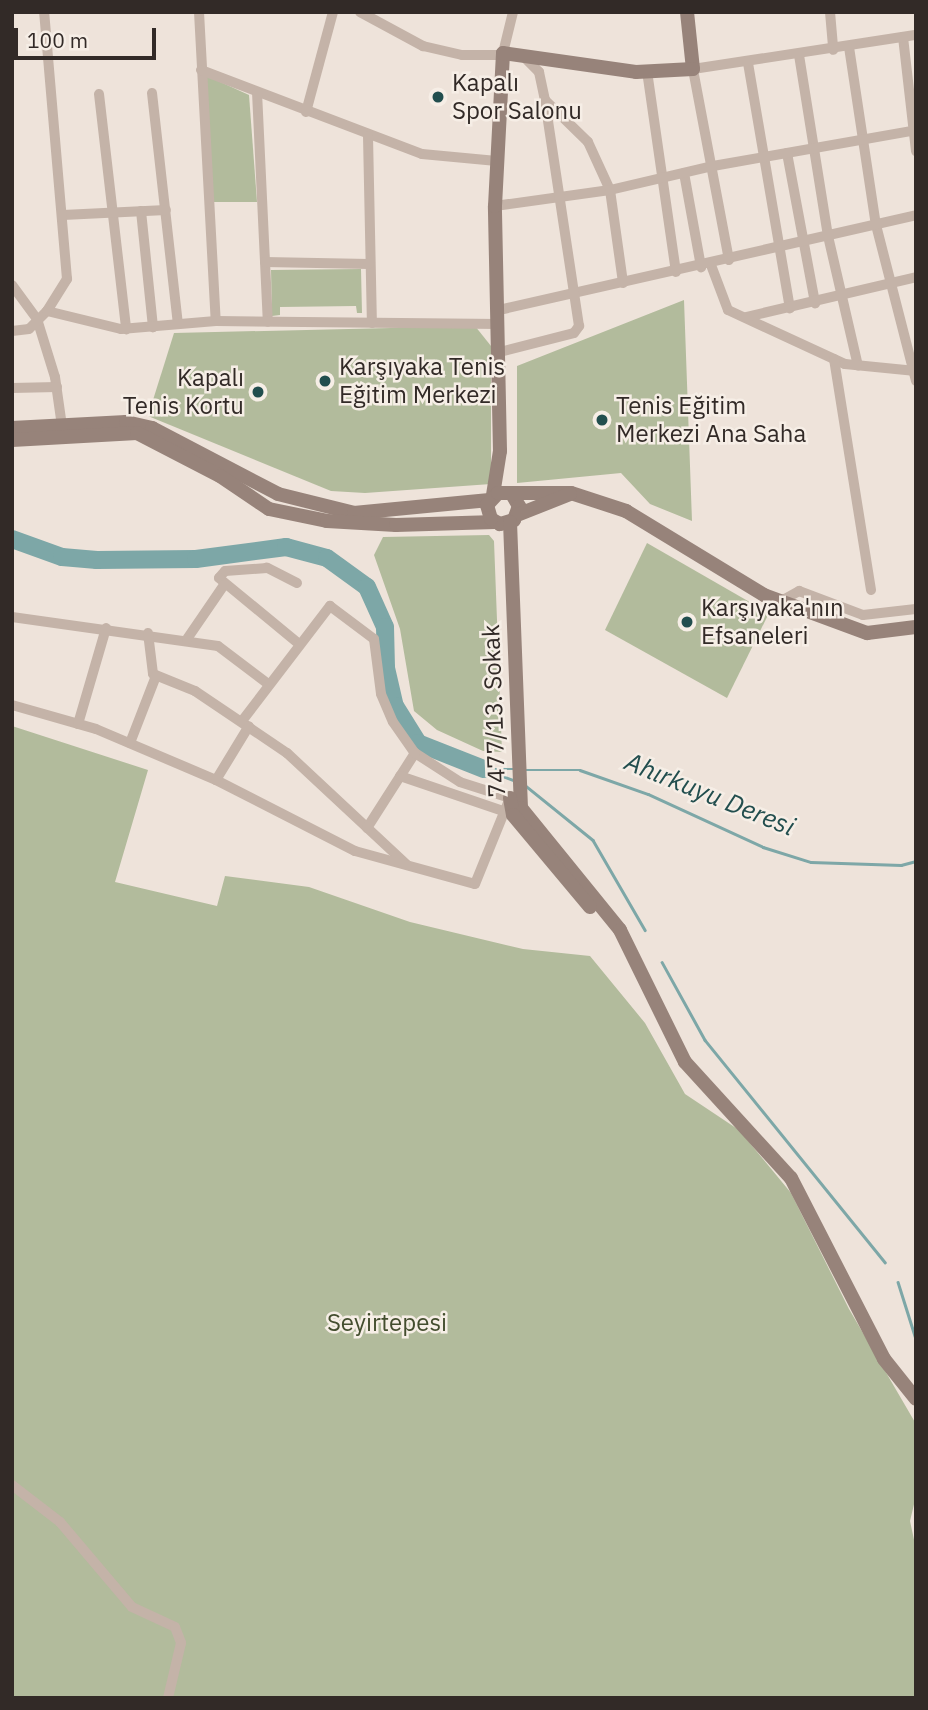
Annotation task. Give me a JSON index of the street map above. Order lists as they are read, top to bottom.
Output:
{
  "streets": {
    "street": ["7477/13. Sokak"]
  },
  "water": ["Ahırkuyu Deresi"],
  "parks": ["Seyirtepesi"],
  "places": [
    "Kapalı Spor Salonu",
    "Karşıyaka Tenis Eğitim Merkezi",
    "Kapalı Tenis Kortu",
    "Tenis Eğitim Merkezi Ana Saha",
    "Karşıyaka'nın Efsaneleri"
  ],
  "scale_bar": "100 m"
}
